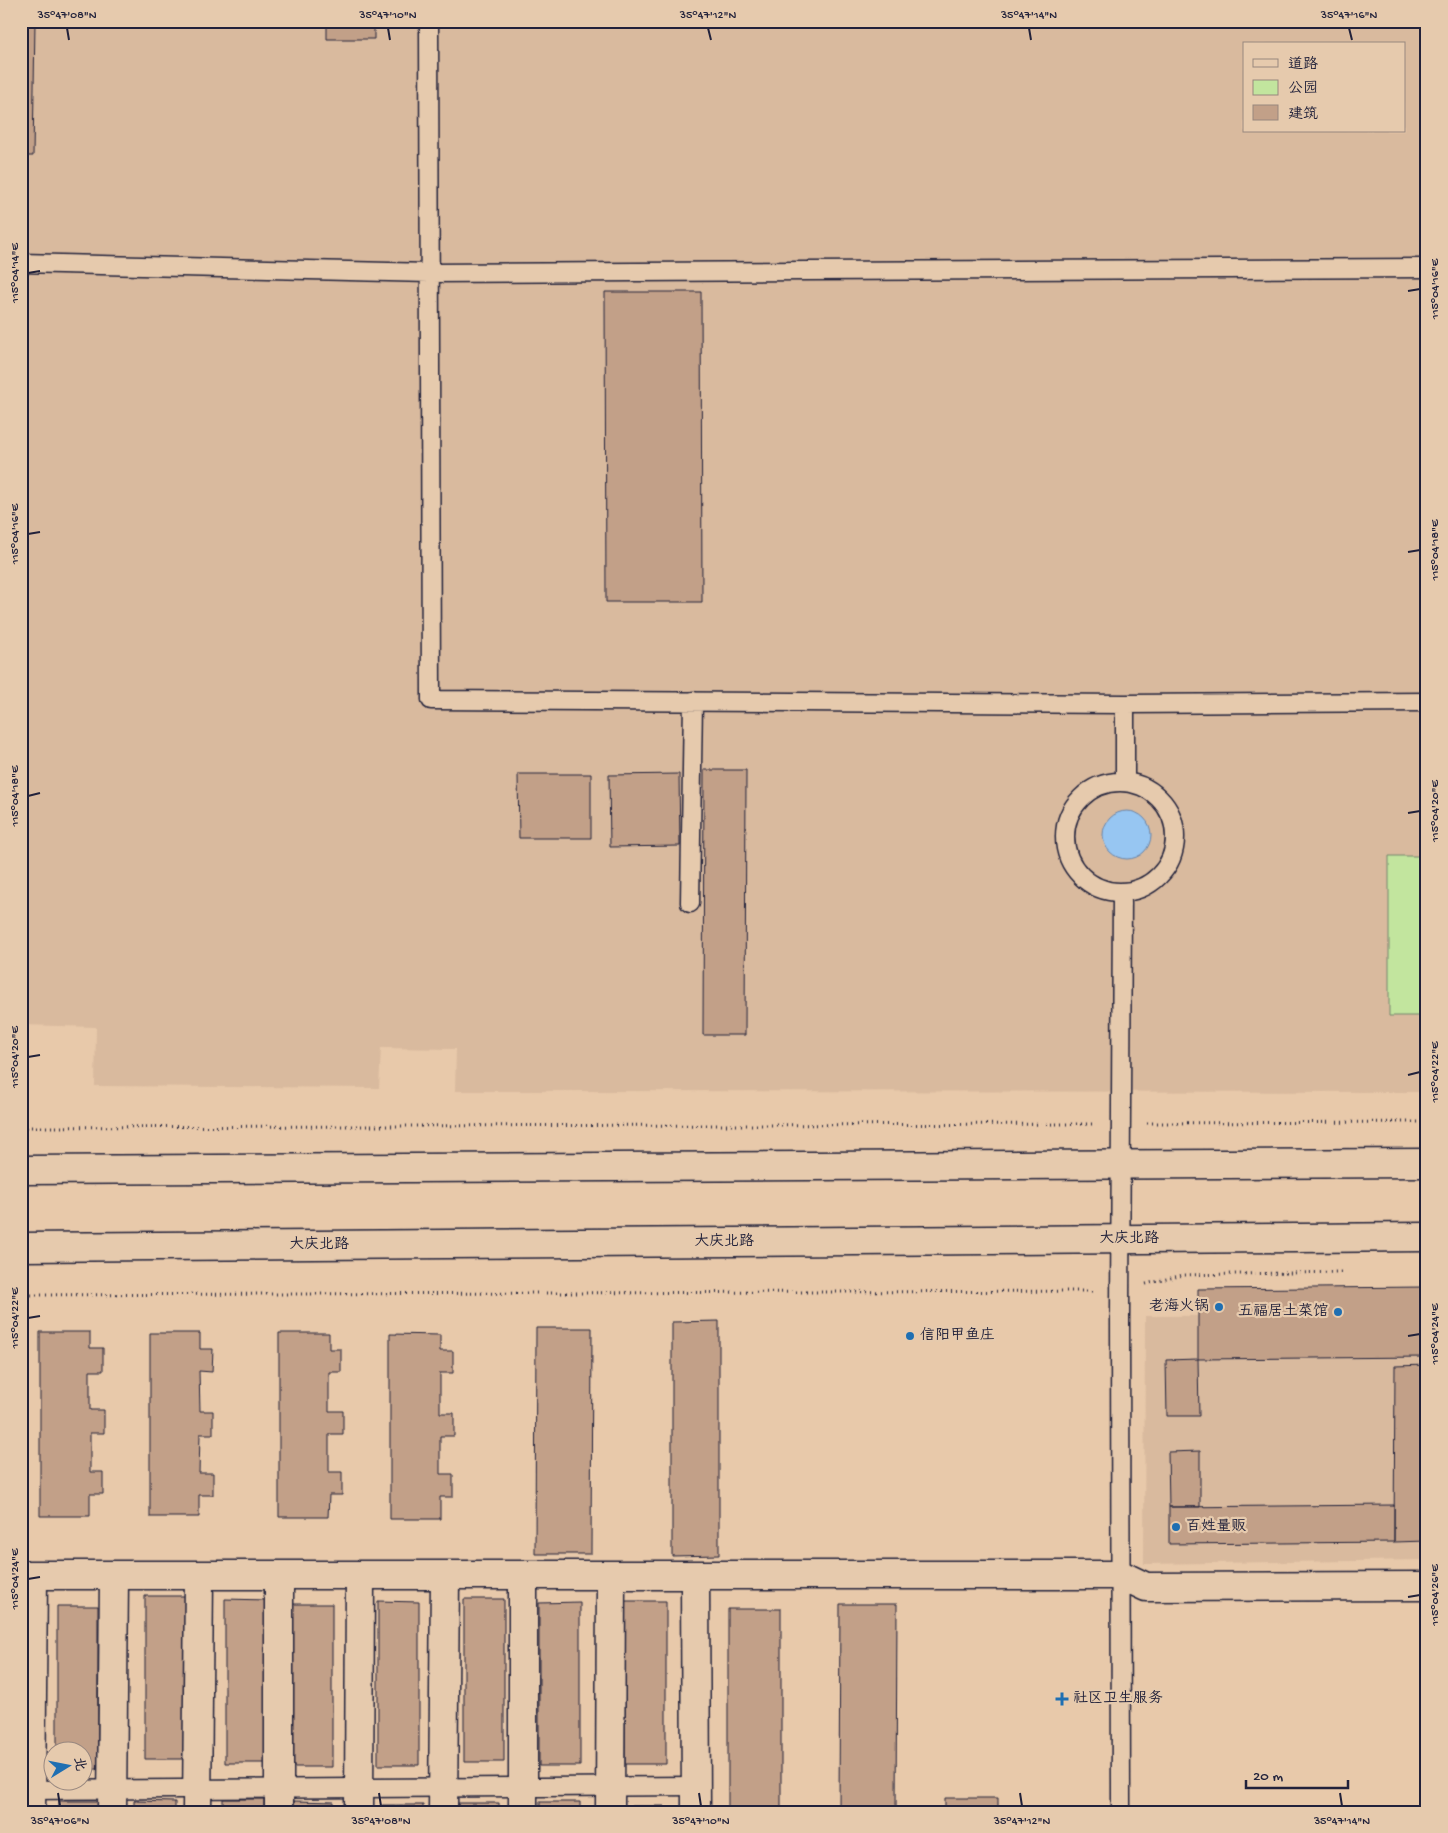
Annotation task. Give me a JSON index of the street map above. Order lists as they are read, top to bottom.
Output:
{
  "streets": {
    "street": ["大庆北路"]
  },
  "places": {
    "other": [
      "老海火锅",
      "五福居土菜馆",
      "信阳甲鱼庄",
      "百姓量贩"
    ],
    "health": ["社区卫生服务"]
  },
  "legend": ["道路", "公园", "建筑"],
  "scale_bar": "20 m",
  "north": "right",
  "coordinates": [
    "35°47'08\"N",
    "35°47'10\"N",
    "35°47'12\"N",
    "35°47'14\"N",
    "35°47'16\"N",
    "115°04'14\"E",
    "115°04'16\"E",
    "115°04'18\"E",
    "115°04'20\"E",
    "115°04'22\"E",
    "115°04'24\"E",
    "115°04'26\"E",
    "35°47'06\"N"
  ]
}
